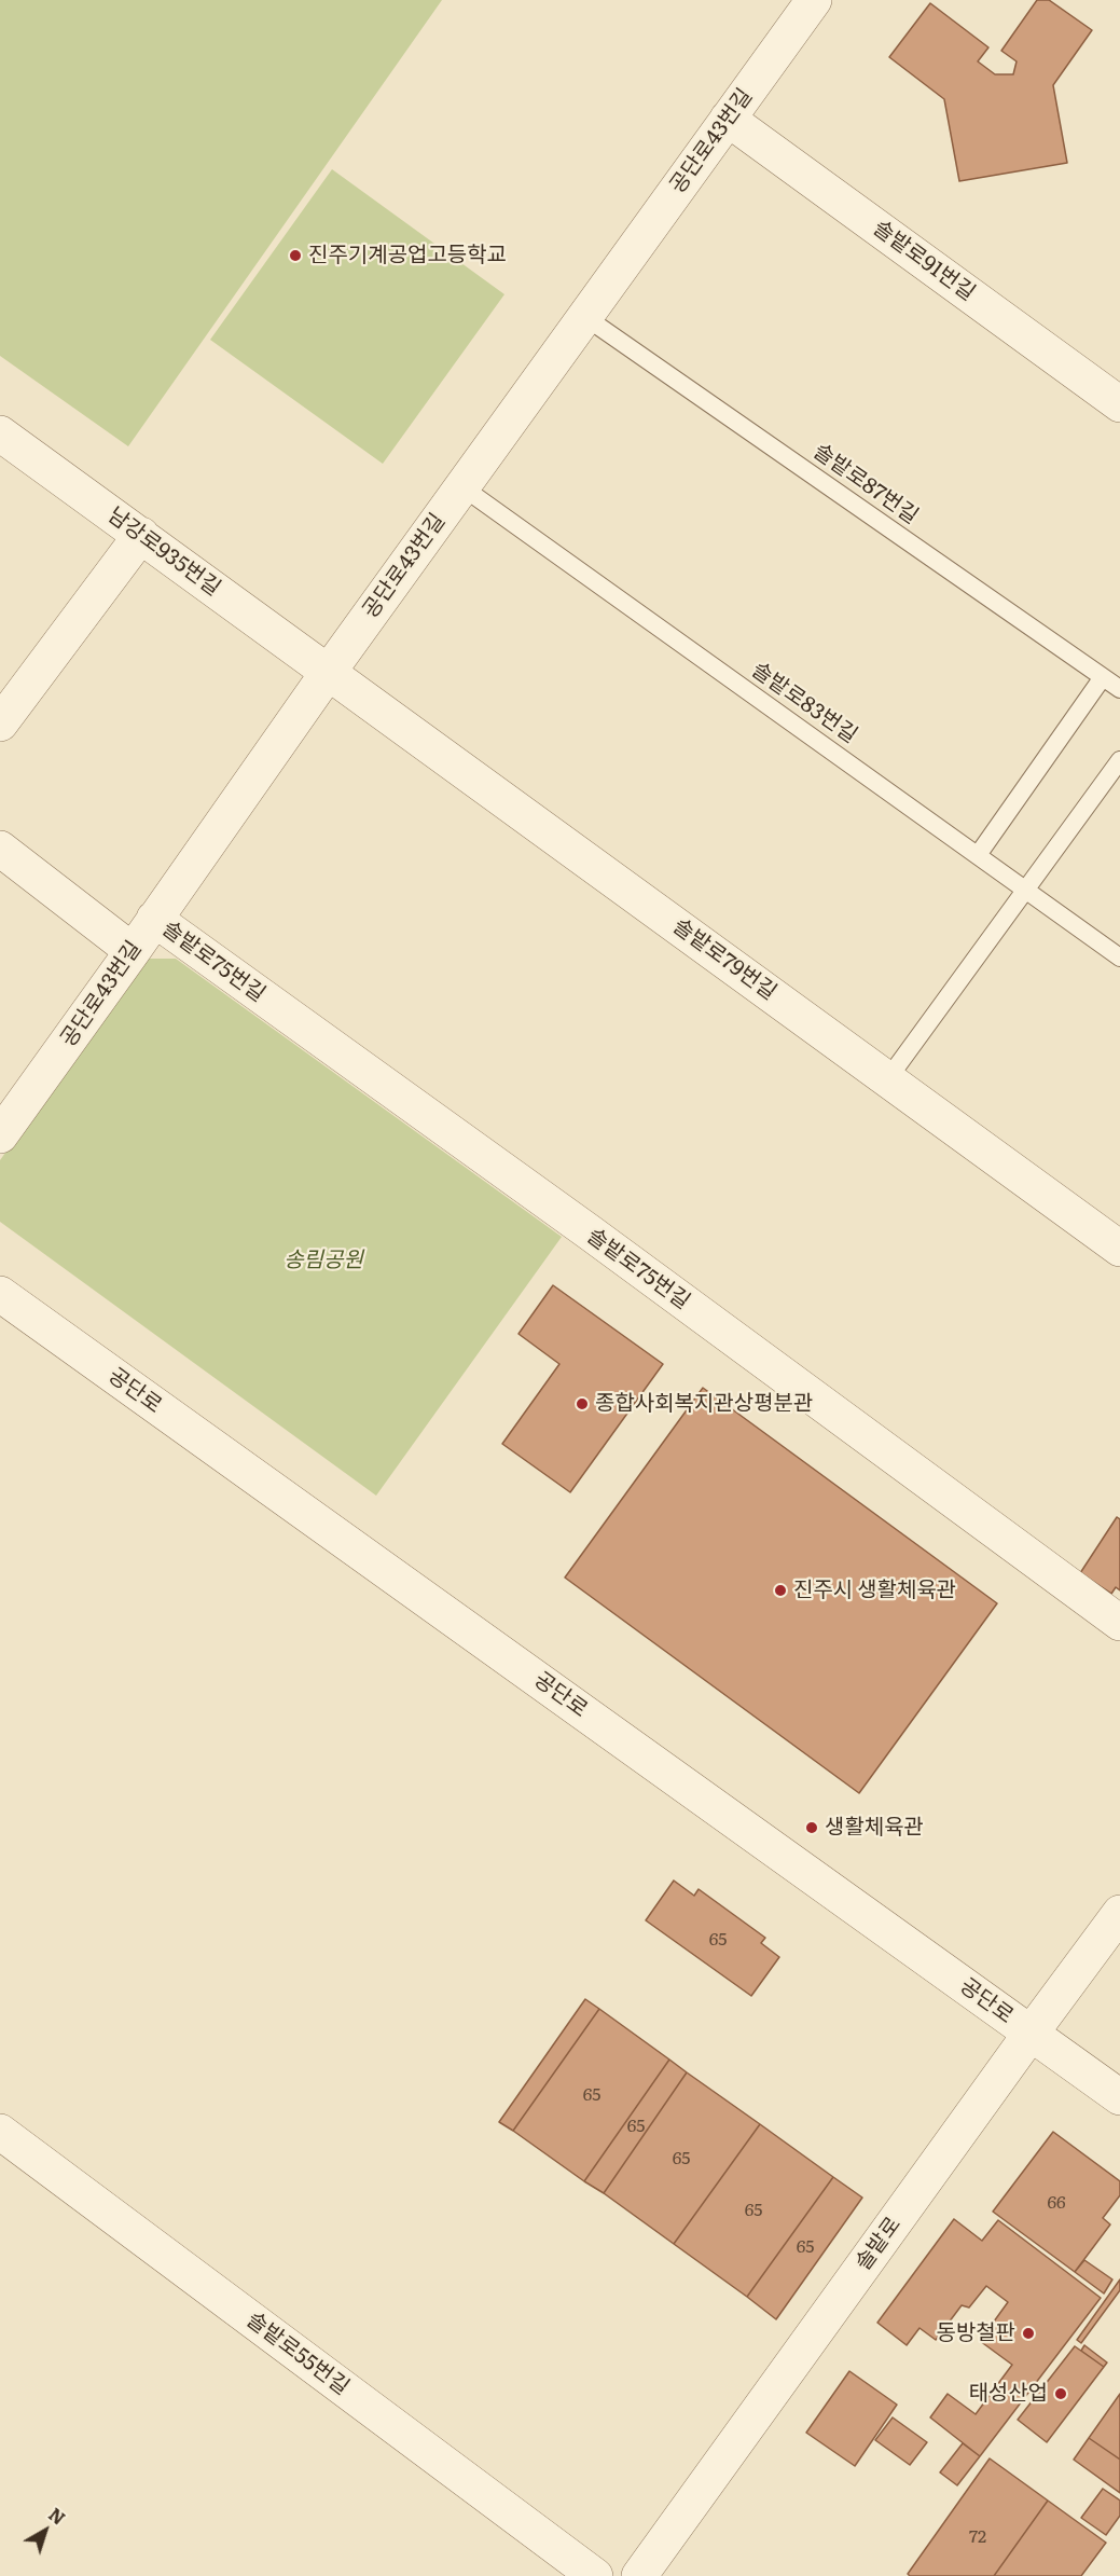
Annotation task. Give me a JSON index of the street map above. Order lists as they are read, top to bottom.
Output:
{
  "streets": {
    "street": [
      "공단로43번길",
      "솔밭로91번길",
      "남강로935번길",
      "솔밭로79번길",
      "솔밭로75번길",
      "공단로",
      "솔밭로",
      "솔밭로55번길"
    ],
    "lane": ["솔밭로87번길", "솔밭로83번길"]
  },
  "crossings": [
    ["공단로43번길", "솔밭로91번길"],
    ["공단로43번길", "솔밭로87번길"],
    ["공단로43번길", "남강로935번길"],
    ["공단로43번길", "솔밭로83번길"],
    ["공단로43번길", "솔밭로79번길"],
    ["공단로43번길", "솔밭로75번길"],
    ["남강로935번길", "솔밭로79번길"],
    ["공단로", "솔밭로"]
  ],
  "parks": ["송림공원"],
  "places": [
    "진주기계공업고등학교",
    "종합사회복지관상평분관",
    "진주시 생활체육관",
    "생활체육관",
    "동방철판",
    "태성산업"
  ],
  "house_numbers": [
    "65",
    "65",
    "65",
    "65",
    "66",
    "65",
    "65",
    "72"
  ],
  "north": "top right"
}
